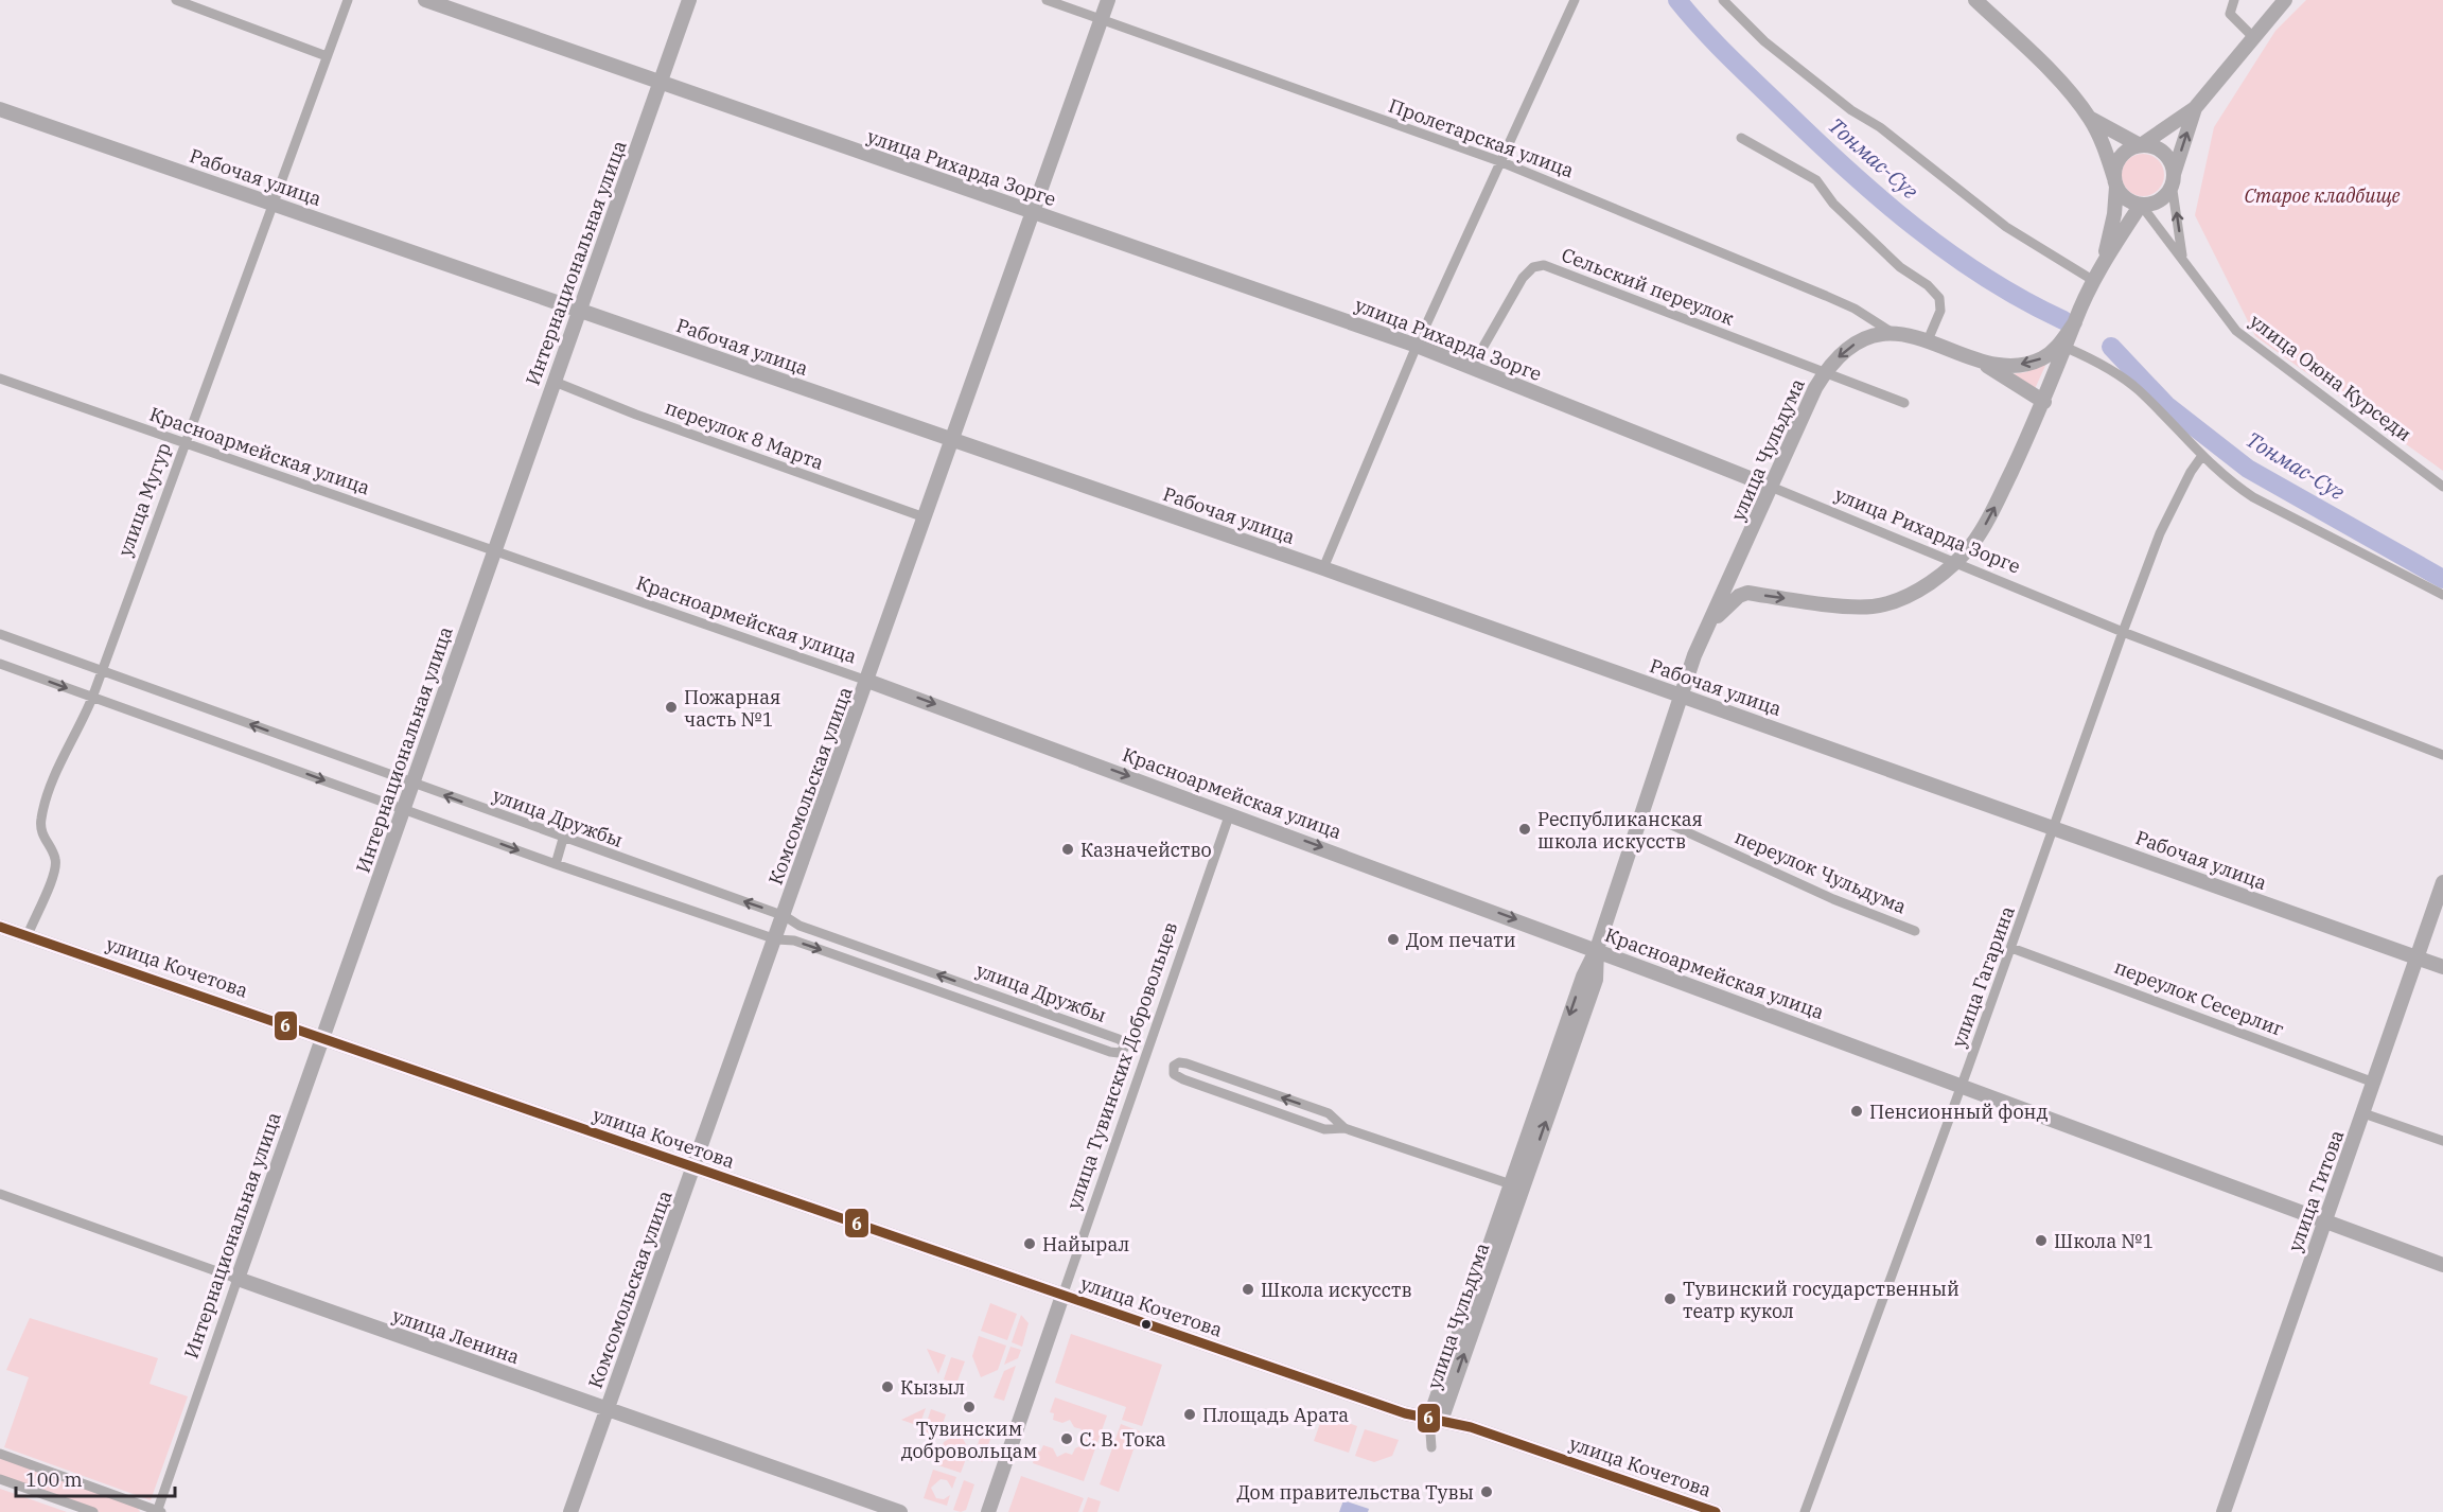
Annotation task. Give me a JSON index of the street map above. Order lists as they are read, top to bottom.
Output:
{
  "streets": {
    "main road": [
      "улица Рихарда Зорге",
      "Рабочая улица",
      "Интернациональная улица",
      "улица Чульдума",
      "Красноармейская улица",
      "Комсомольская улица",
      "улица Кочетова",
      "улица Тувинских Добровольцев",
      "улица Титова",
      "улица Ленина"
    ],
    "street": [
      "Пролетарская улица",
      "Сельский переулок",
      "улица Оюна Курседи",
      "переулок 8 Марта",
      "улица Мугур",
      "улица Дружбы",
      "переулок Чульдума",
      "улица Гагарина",
      "переулок Сесерлиг"
    ]
  },
  "crossings": [
    ["Пролетарская улица", "улица Чульдума"],
    ["Пролетарская улица", "Комсомольская улица"],
    ["улица Рихарда Зорге", "Интернациональная улица"],
    ["улица Рихарда Зорге", "Сельский переулок"],
    ["улица Рихарда Зорге", "улица Чульдума"],
    ["улица Рихарда Зорге", "Комсомольская улица"],
    ["улица Рихарда Зорге", "улица Гагарина"],
    ["Рабочая улица", "Интернациональная улица"],
    ["Рабочая улица", "улица Чульдума"],
    ["Рабочая улица", "улица Мугур"],
    ["Рабочая улица", "Комсомольская улица"],
    ["Рабочая улица", "улица Гагарина"],
    ["Рабочая улица", "улица Титова"],
    ["Интернациональная улица", "переулок 8 Марта"],
    ["Интернациональная улица", "Красноармейская улица"],
    ["Интернациональная улица", "улица Дружбы"],
    ["Интернациональная улица", "улица Кочетова"],
    ["Интернациональная улица", "улица Ленина"],
    ["Сельский переулок", "улица Чульдума"],
    ["улица Оюна Курседи", "улица Чульдума"],
    ["переулок 8 Марта", "Комсомольская улица"],
    ["улица Чульдума", "Красноармейская улица"],
    ["улица Чульдума", "переулок Чульдума"],
    ["улица Чульдума", "улица Кочетова"],
    ["Красноармейская улица", "улица Мугур"],
    ["Красноармейская улица", "Комсомольская улица"],
    ["Красноармейская улица", "улица Гагарина"],
    ["Красноармейская улица", "улица Тувинских Добровольцев"],
    ["Красноармейская улица", "улица Титова"],
    ["улица Мугур", "улица Дружбы"],
    ["улица Мугур", "улица Кочетова"],
    ["Комсомольская улица", "улица Дружбы"],
    ["Комсомольская улица", "улица Кочетова"],
    ["Комсомольская улица", "улица Ленина"],
    ["улица Кочетова", "улица Тувинских Добровольцев"],
    ["улица Гагарина", "переулок Сесерлиг"],
    ["переулок Сесерлиг", "улица Титова"]
  ],
  "water": ["Тонмас-Суг"],
  "parks": ["Старое кладбище"],
  "places": [
    "Пожарная часть №1",
    "Республиканская школа искусств",
    "Казначейство",
    "Дом печати",
    "Пенсионный фонд",
    "Школа №1",
    "Найырал",
    "Школа искусств",
    "Тувинский государственный театр кукол",
    "Кызыл",
    "Тувинским добровольцам",
    "Площадь Арата",
    "С. В. Тока",
    "Дом правительства Тувы"
  ],
  "lines": ["transit line 6"],
  "scale_bar": "100 m"
}
